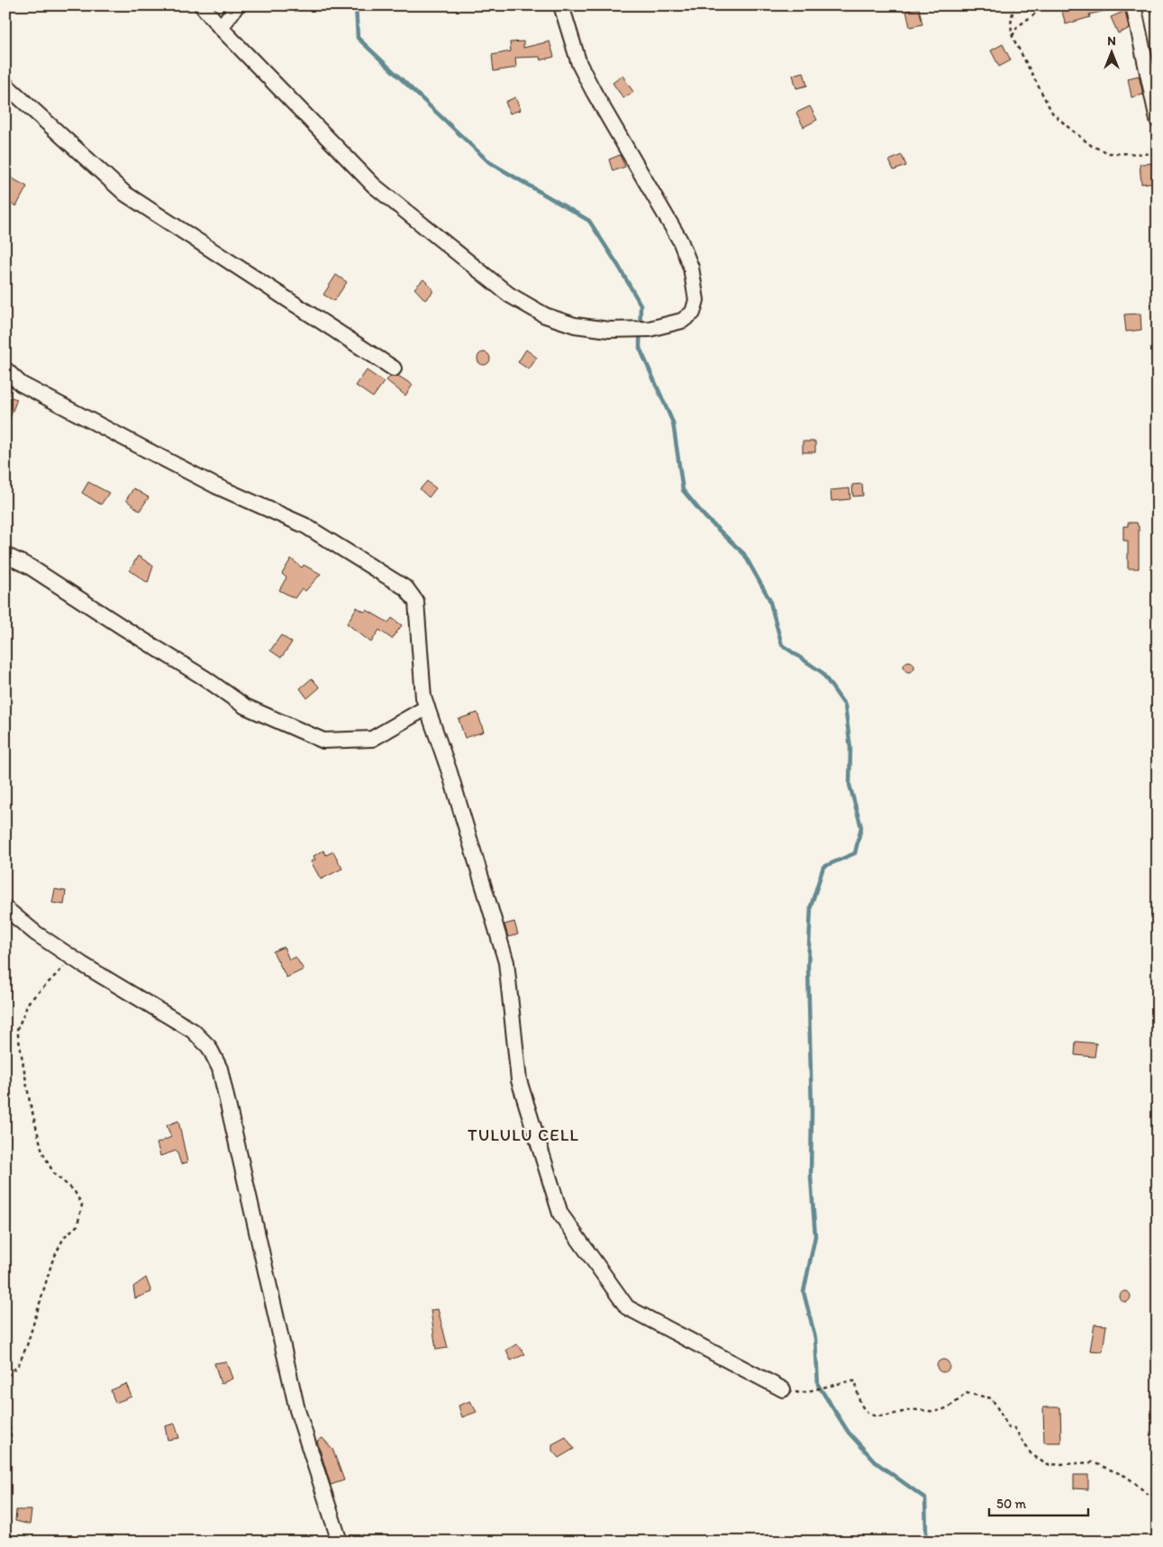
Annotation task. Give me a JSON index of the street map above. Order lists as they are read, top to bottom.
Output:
{
  "districts": ["TULULU CELL"],
  "scale_bar": "50 m",
  "north": "top"
}
